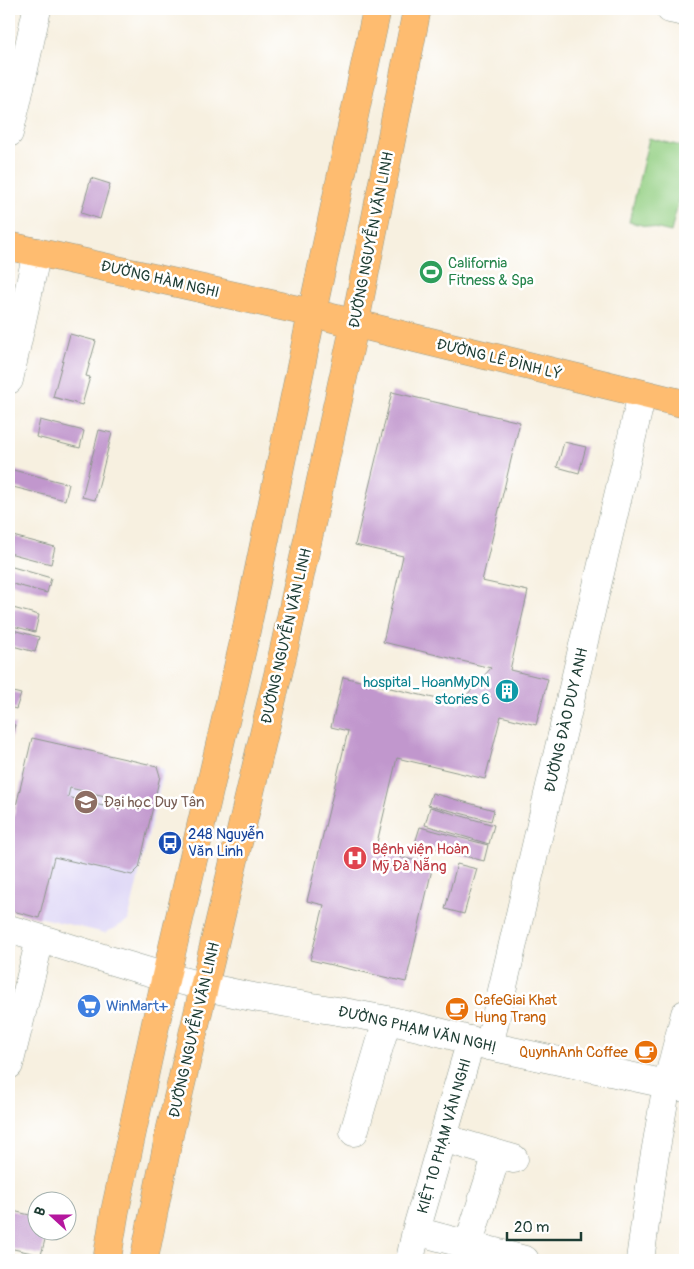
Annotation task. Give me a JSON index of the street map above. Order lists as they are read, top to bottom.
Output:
{
  "streets": {
    "main road": ["ĐƯỜNG NGUYỄN VĂN LINH", "ĐƯỜNG HÀM NGHI", "ĐƯỜNG LÊ ĐÌNH LÝ"],
    "street": ["ĐƯỜNG ĐÀO DUY ANH", "ĐƯỜNG PHẠM VĂN NGHỊ", "KIỆT 10 PHẠM VĂN NGHI"]
  },
  "crossings": [
    ["ĐƯỜNG NGUYỄN VĂN LINH", "ĐƯỜNG LÊ ĐÌNH LÝ"],
    ["ĐƯỜNG NGUYỄN VĂN LINH", "ĐƯỜNG PHẠM VĂN NGHỊ"],
    ["ĐƯỜNG HÀM NGHI", "ĐƯỜNG LÊ ĐÌNH LÝ"],
    ["ĐƯỜNG LÊ ĐÌNH LÝ", "ĐƯỜNG ĐÀO DUY ANH"],
    ["ĐƯỜNG ĐÀO DUY ANH", "ĐƯỜNG PHẠM VĂN NGHỊ"],
    ["ĐƯỜNG ĐÀO DUY ANH", "KIỆT 10 PHẠM VĂN NGHI"],
    ["ĐƯỜNG PHẠM VĂN NGHỊ", "KIỆT 10 PHẠM VĂN NGHI"]
  ],
  "places": {
    "sports": ["California Fitness & Spa"],
    "building": ["hospital_HoanMyDN stories 6"],
    "school or university": ["Đại học Duy Tân"],
    "bus stop": ["248 Nguyễn Văn Linh"],
    "hospital": ["Bệnh viện Hoàn Mỹ Đà Nẵng"],
    "supermarket": ["WinMart+"],
    "cafe": ["CafeGiai Khat Hung Trang", "QuynhAnh Coffee"]
  },
  "scale_bar": "20 m",
  "north": "left"
}
